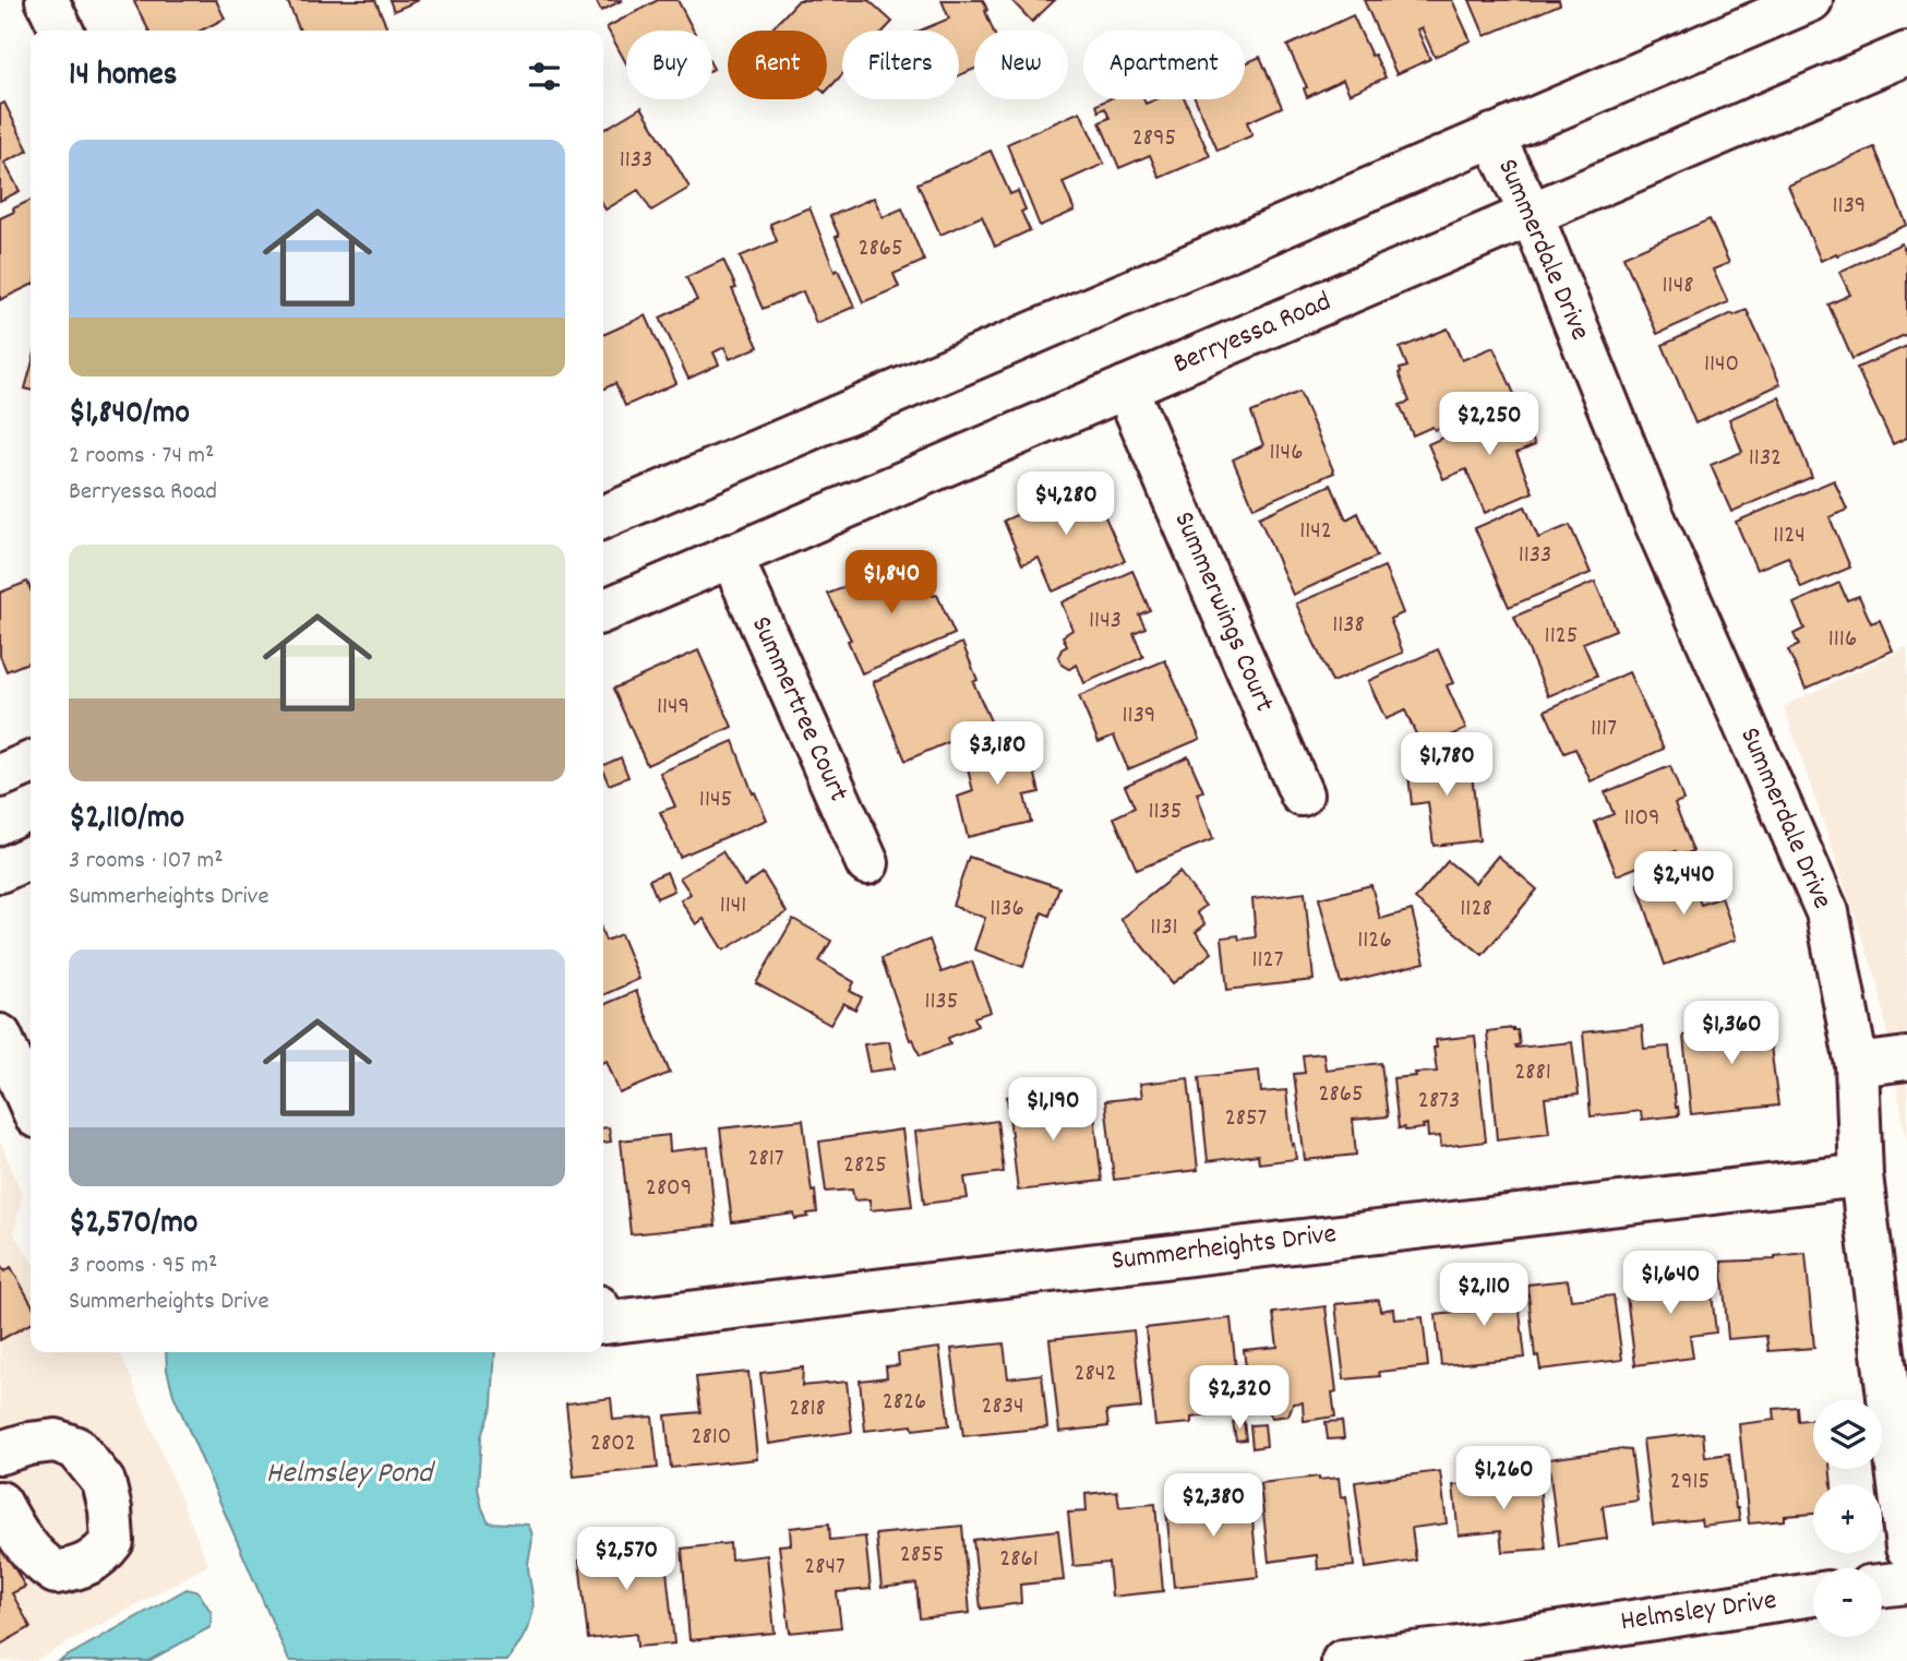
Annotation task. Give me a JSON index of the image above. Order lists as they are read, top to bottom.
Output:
{
  "streets": {
    "street": [
      "Summerdale Drive",
      "Berryessa Road",
      "Summerwings Court",
      "Summertree Court",
      "Summerheights Drive",
      "Helmsley Drive"
    ]
  },
  "crossings": [
    ["Summerdale Drive", "Berryessa Road"],
    ["Summerdale Drive", "Summerheights Drive"],
    ["Berryessa Road", "Summerwings Court"],
    ["Berryessa Road", "Summertree Court"]
  ],
  "water": ["Helmsley Pond"],
  "house_numbers": [
    "2895",
    "1133",
    "1139",
    "2865",
    "1148",
    "1140",
    "1146",
    "1132",
    "1142",
    "1124",
    "1133",
    "1143",
    "1138",
    "1125",
    "1116",
    "1149",
    "1139",
    "1117",
    "1145",
    "1135",
    "1109",
    "1141",
    "1136",
    "1128",
    "1131",
    "1126",
    "1127",
    "1135",
    "2881",
    "2865",
    "2873",
    "2857",
    "2817",
    "2825",
    "2809",
    "2842",
    "2826",
    "2834",
    "2818",
    "2810",
    "2802",
    "2915",
    "2855",
    "2861",
    "2847"
  ],
  "page": {
    "chip": [
      "Buy",
      "Rent",
      "Filters",
      "New",
      "Apartment"
    ],
    "heading": "14 homes",
    "list": [
      {
        "name": "$1,840/mo",
        "note": "2 rooms · 74 m² · Berryessa Road"
      },
      {
        "name": "$2,110/mo",
        "note": "3 rooms · 107 m² · Summerheights Drive"
      },
      {
        "name": "$2,570/mo",
        "note": "3 rooms · 95 m² · Summerheights Drive"
      }
    ],
    "price": [
      "$2,250",
      "$4,280",
      "$1,840",
      "$3,180",
      "$1,780",
      "$2,440",
      "$1,360",
      "$1,190",
      "$1,640",
      "$2,110",
      "$2,320",
      "$1,260",
      "$2,380",
      "$2,570"
    ],
    "map_buttons": ["+", "−"]
  }
}
